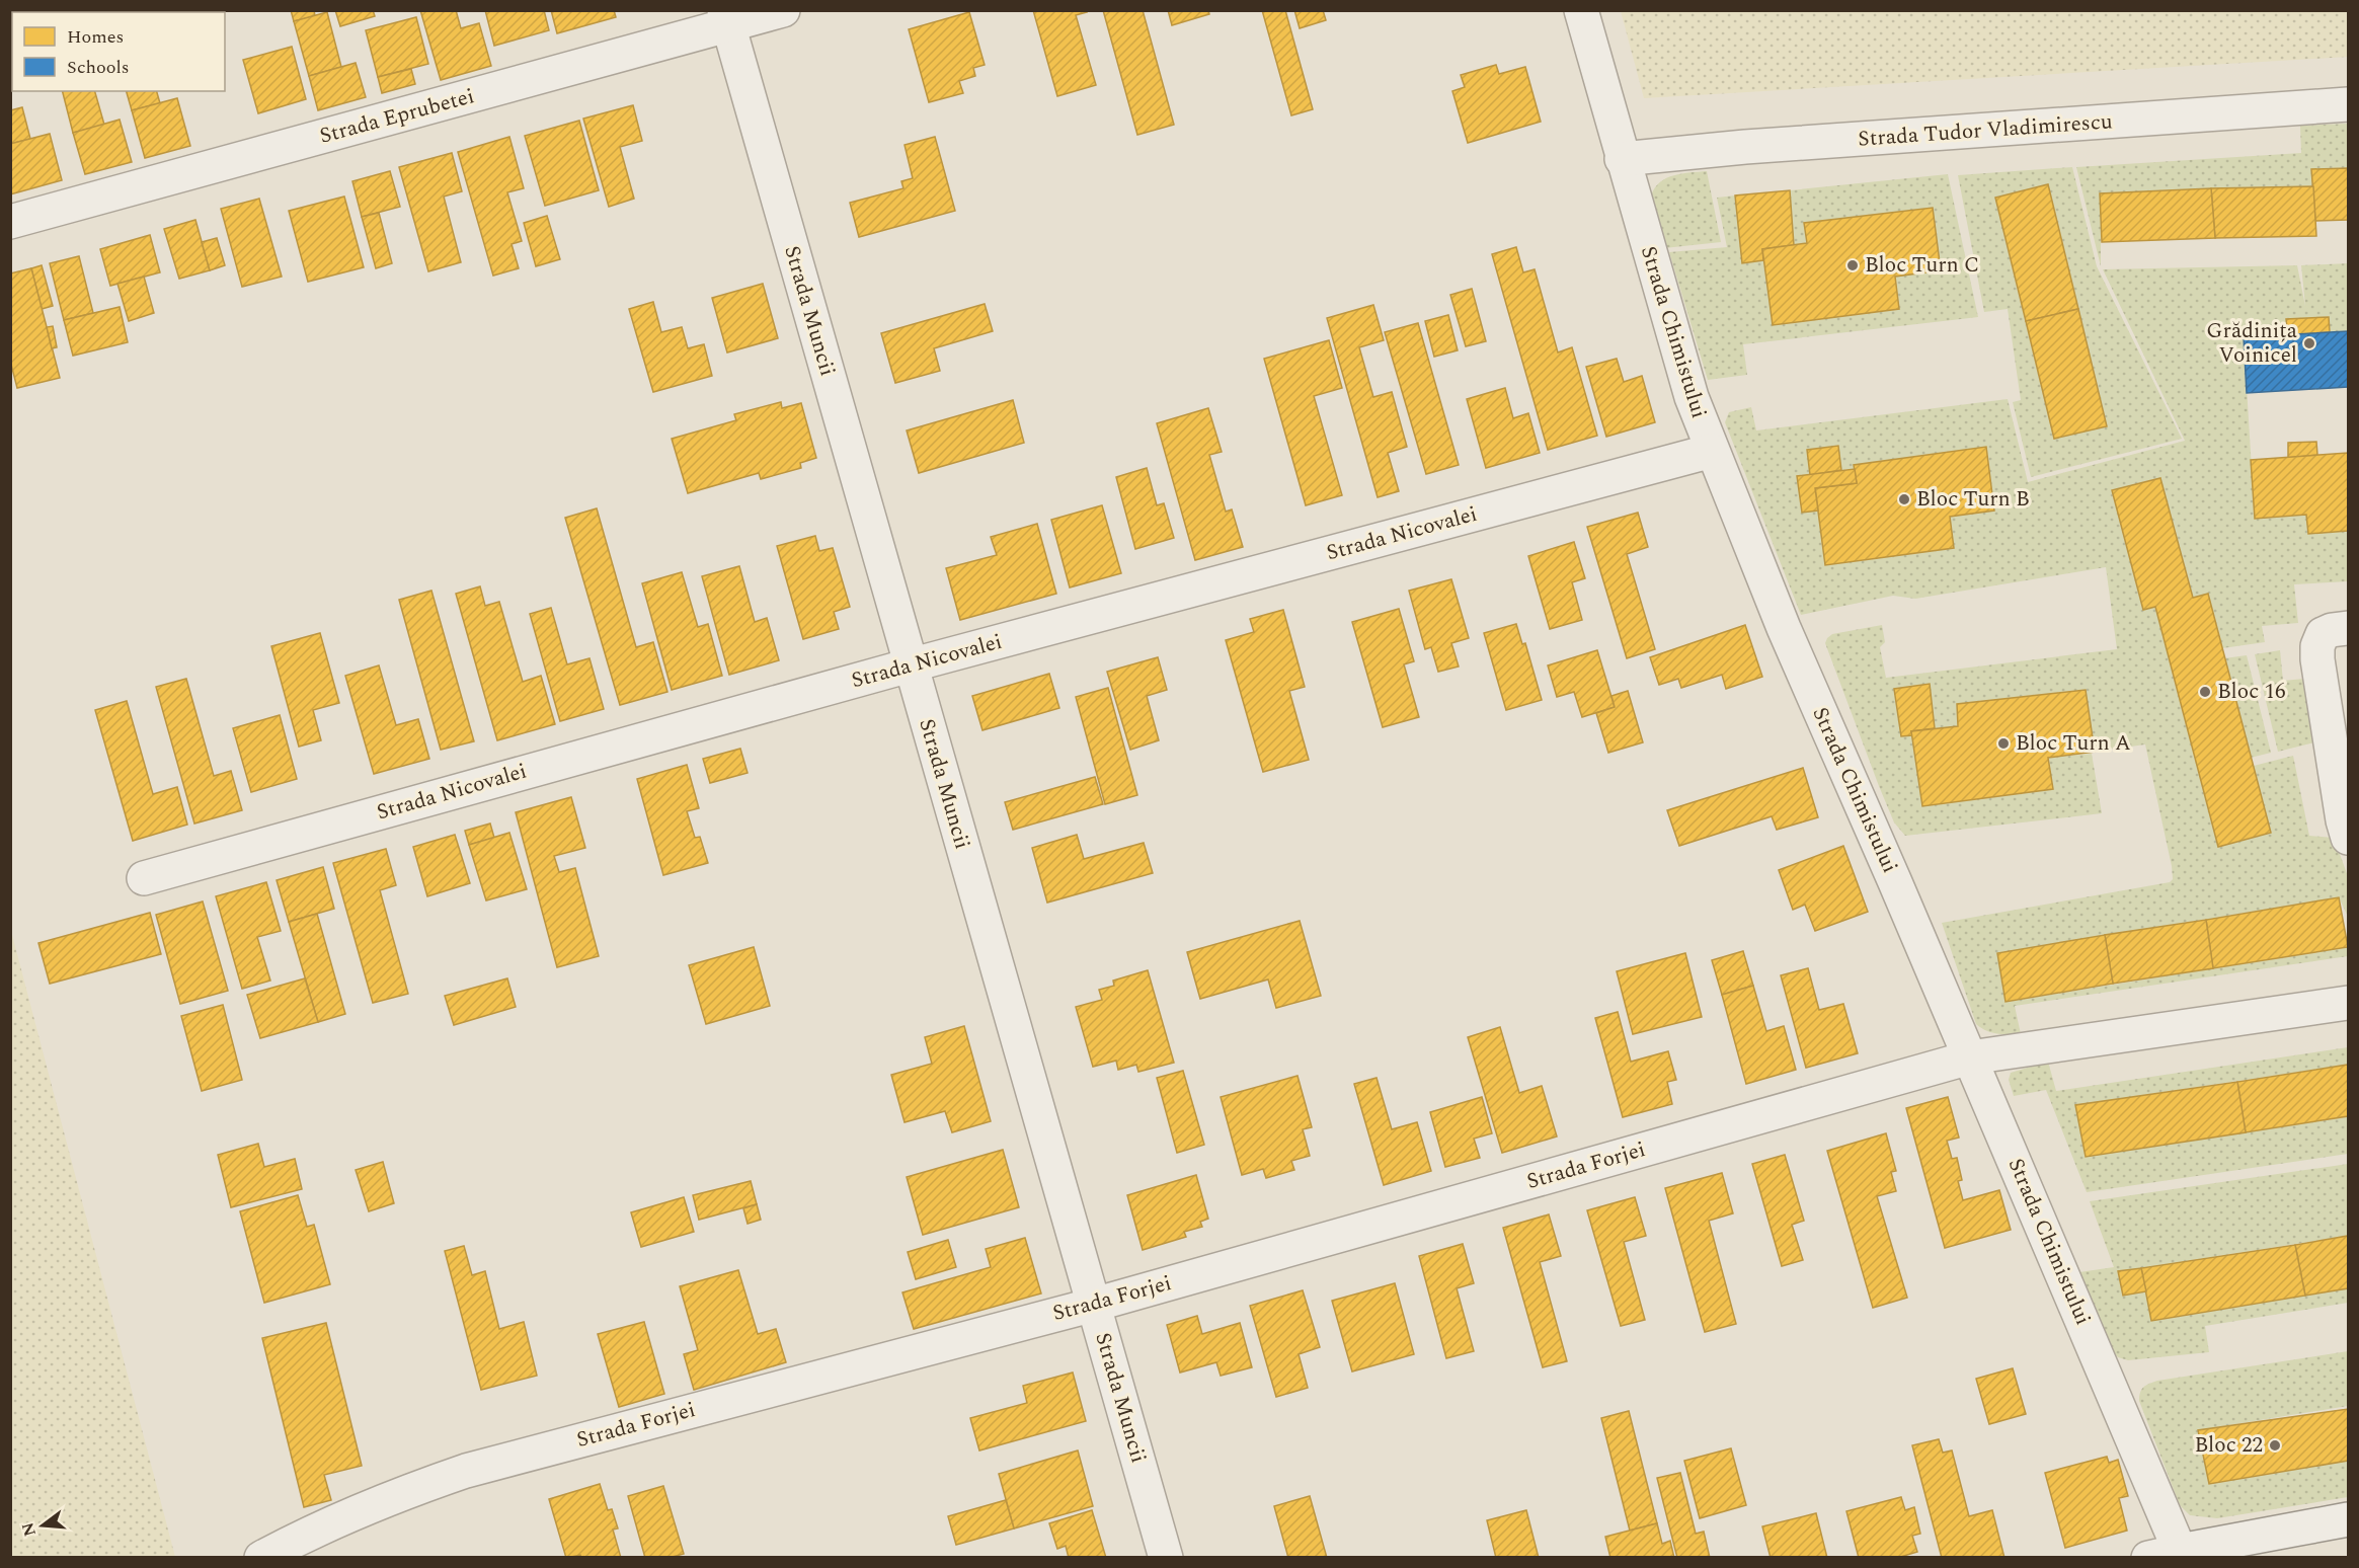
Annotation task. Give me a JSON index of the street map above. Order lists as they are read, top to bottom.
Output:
{
  "streets": {
    "street": [
      "Strada Eprubetei",
      "Strada Tudor Vladimirescu",
      "Strada Muncii",
      "Strada Chimistului",
      "Strada Nicovalei",
      "Strada Forjei"
    ]
  },
  "crossings": [
    ["Strada Eprubetei", "Strada Muncii"],
    ["Strada Tudor Vladimirescu", "Strada Chimistului"],
    ["Strada Muncii", "Strada Nicovalei"],
    ["Strada Muncii", "Strada Forjei"],
    ["Strada Chimistului", "Strada Nicovalei"],
    ["Strada Chimistului", "Strada Forjei"]
  ],
  "places": [
    "Bloc Turn C",
    "Grădinița Voinicel",
    "Bloc Turn B",
    "Bloc 16",
    "Bloc Turn A",
    "Bloc 22"
  ],
  "legend": ["Homes", "Schools"],
  "north": "left"
}
